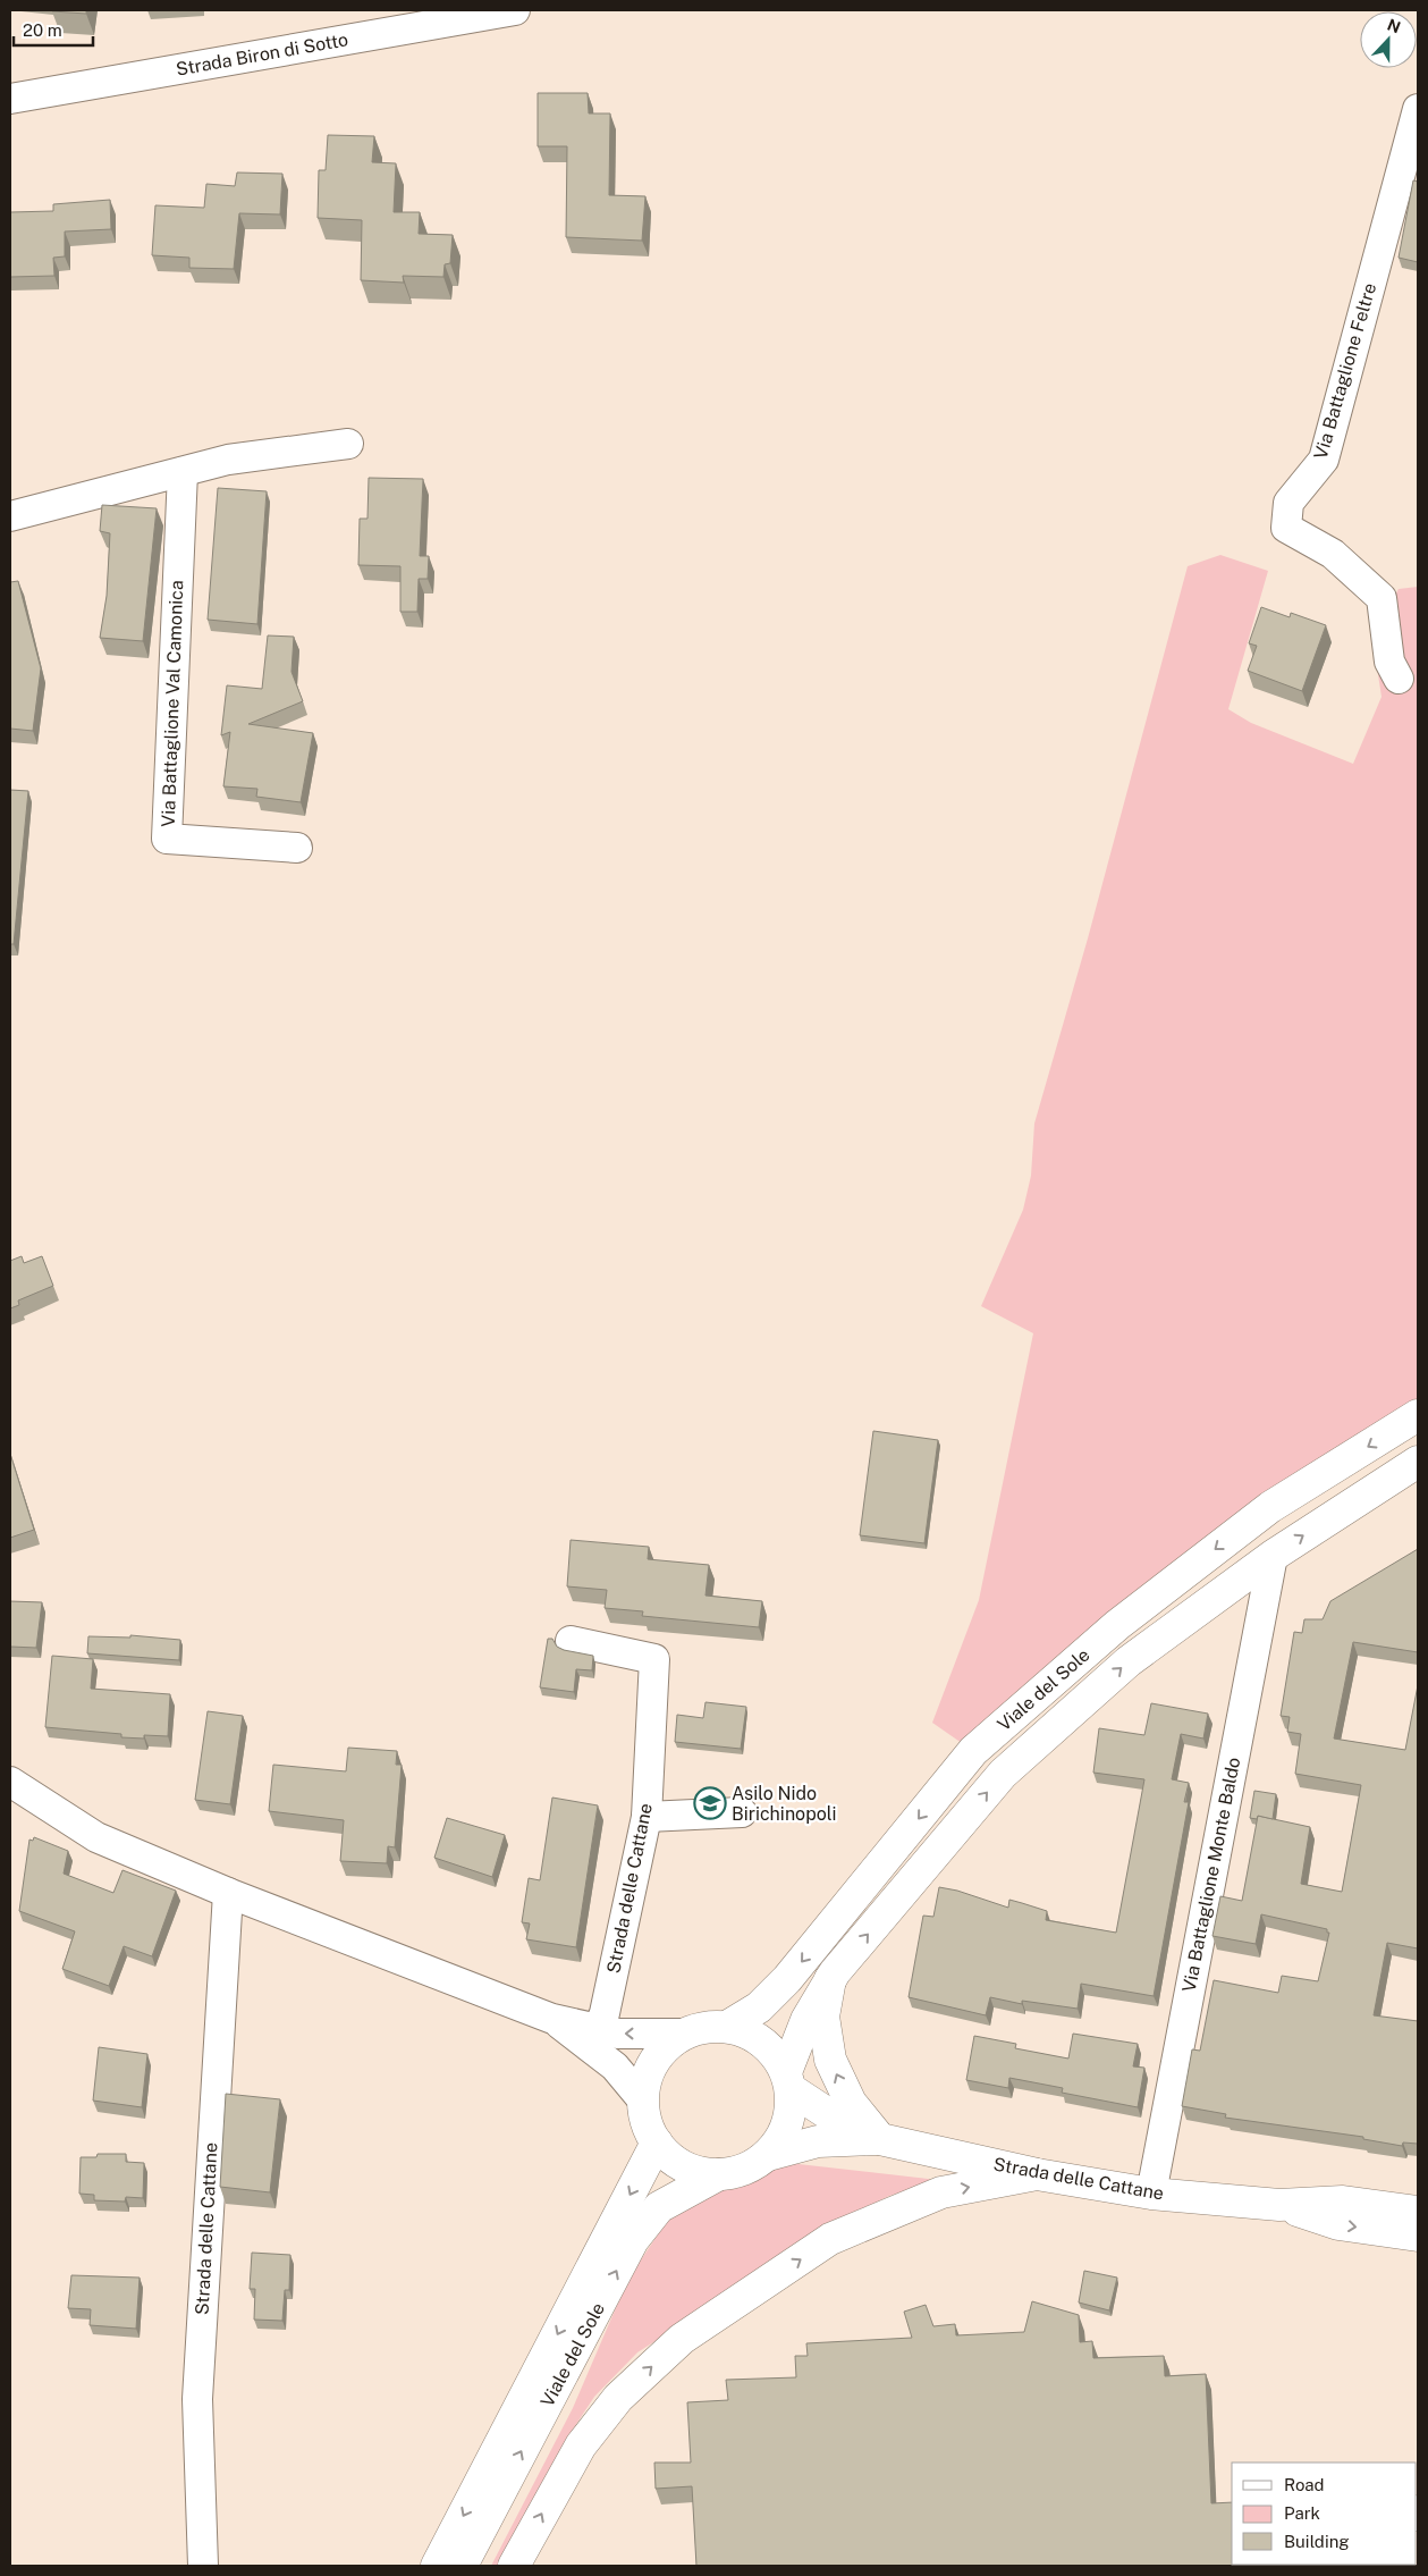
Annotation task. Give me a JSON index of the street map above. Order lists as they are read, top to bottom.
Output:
{
  "streets": {
    "main road": ["Viale del Sole", "Strada delle Cattane"],
    "street": [
      "Strada Biron di Sotto",
      "Via Battaglione Feltre",
      "Via Battaglione Val Camonica",
      "Via Battaglione Monte Baldo"
    ]
  },
  "crossings": [
    ["Viale del Sole", "Via Battaglione Monte Baldo"],
    ["Viale del Sole", "Strada delle Cattane"],
    ["Via Battaglione Monte Baldo", "Strada delle Cattane"]
  ],
  "places": {
    "school or university": ["Asilo Nido Birichinopoli"]
  },
  "legend": ["Road", "Park", "Building"],
  "scale_bar": "20 m",
  "north": "top"
}
